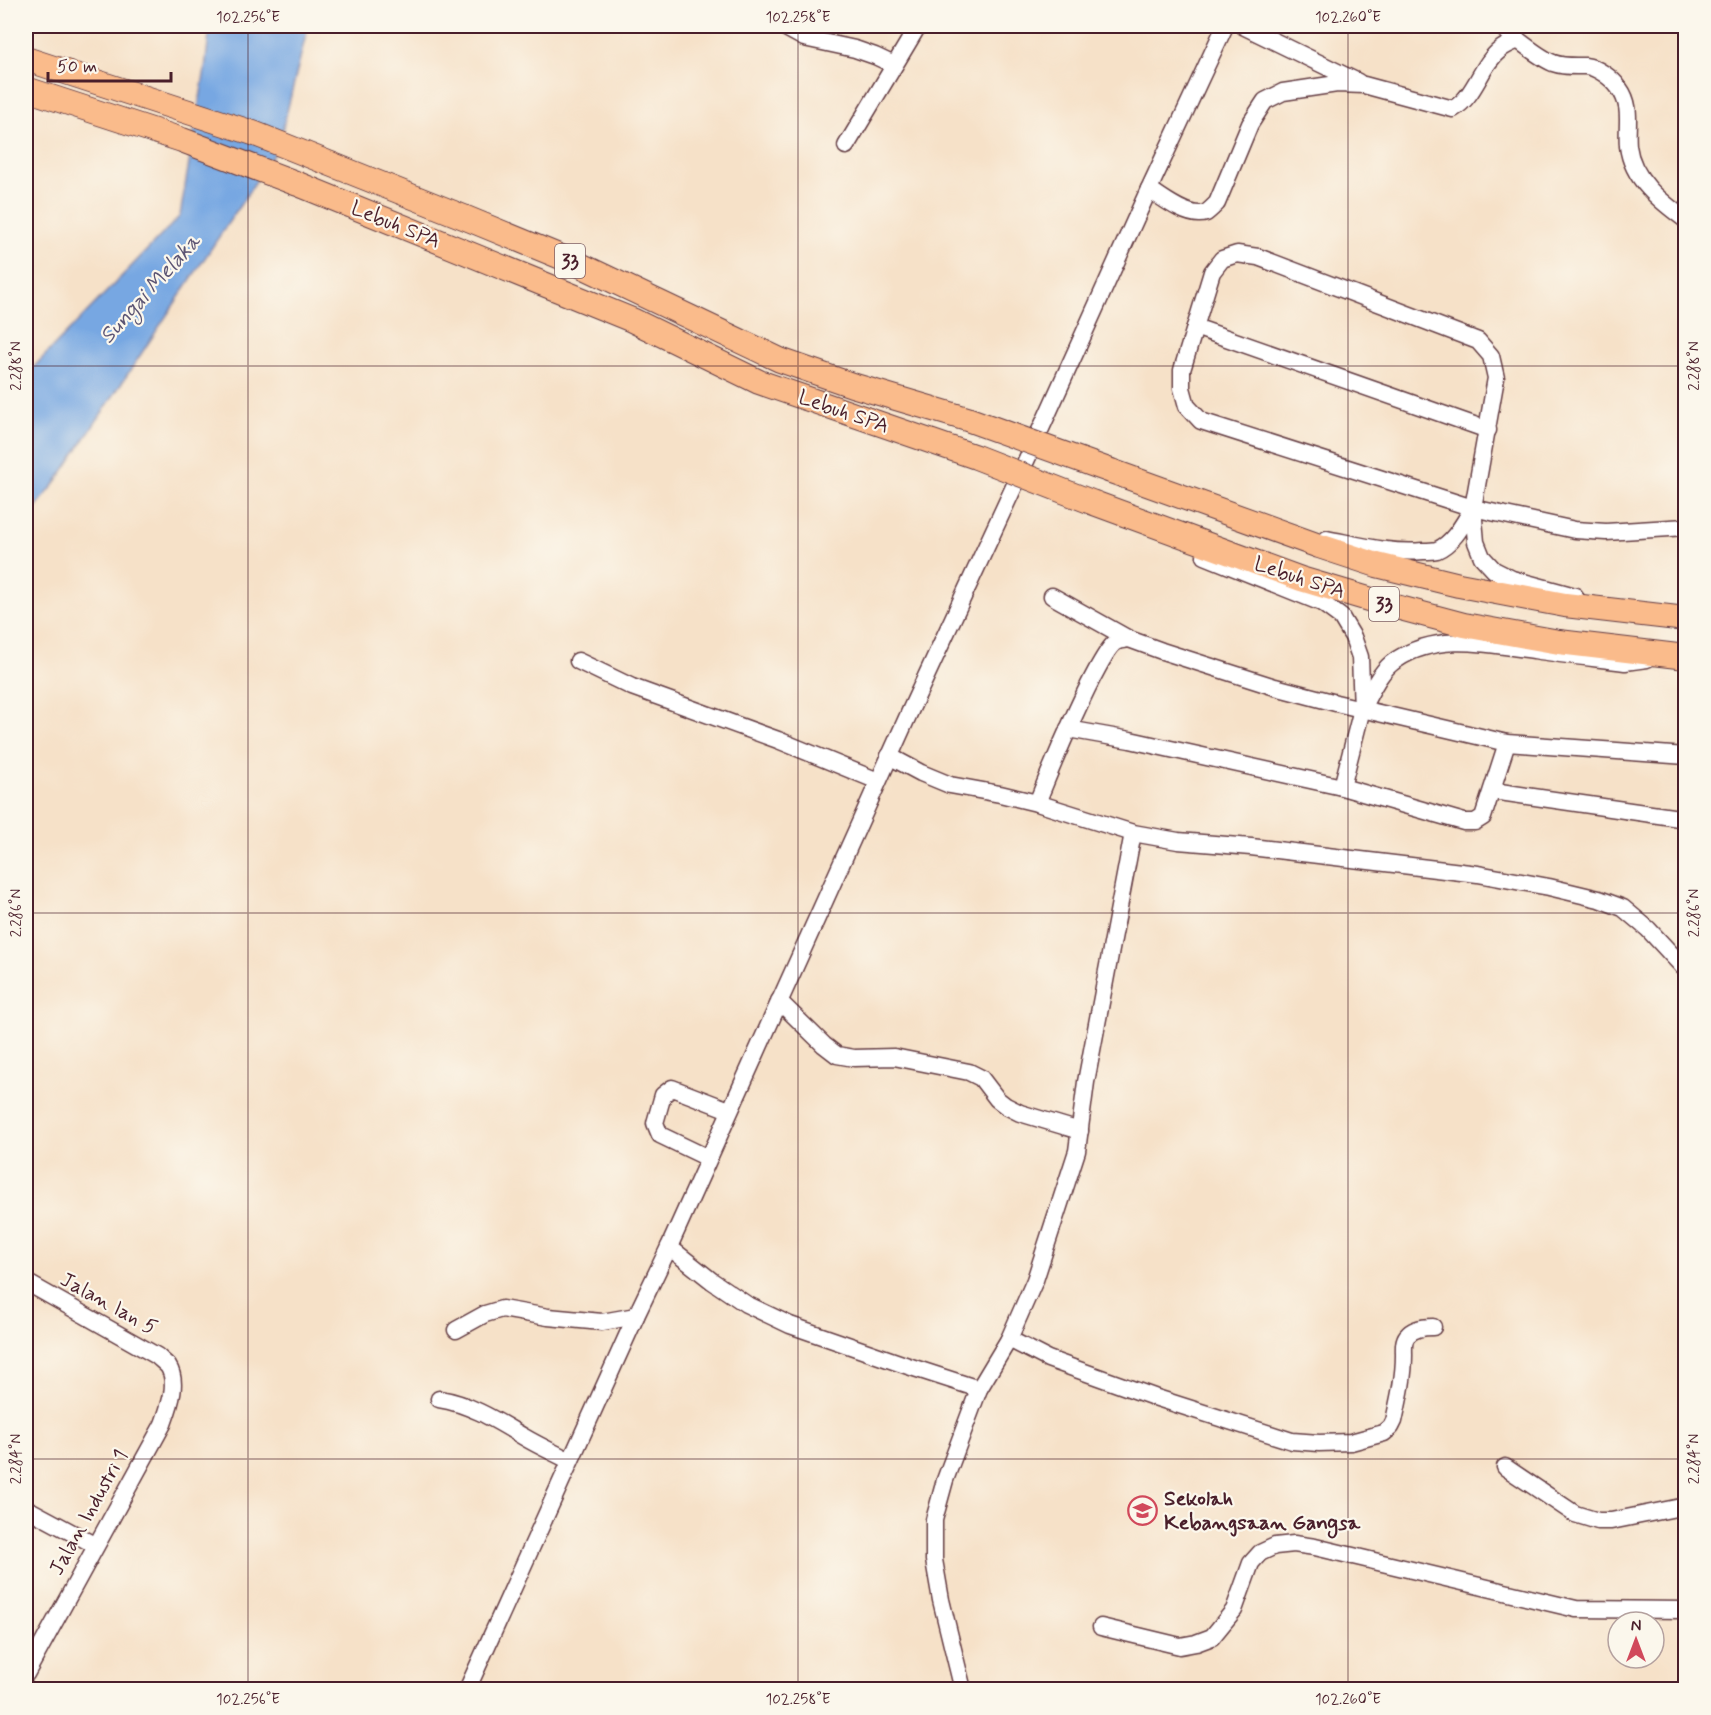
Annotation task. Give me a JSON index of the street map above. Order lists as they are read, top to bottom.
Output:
{
  "streets": {
    "highway": ["Lebuh SPA", "33"],
    "street": ["Jalan Ian 5", "Jalan Industri 1"]
  },
  "crossings": [
    ["Jalan Ian 5", "Jalan Industri 1"]
  ],
  "water": ["Sungai Melaka"],
  "places": {
    "school or university": ["Sekolah Kebangsaan Gangsa"]
  },
  "scale_bar": "50 m",
  "north": "top",
  "coordinates": [
    "102.256°E",
    "102.258°E",
    "102.260°E",
    "2.288°N",
    "2.286°N",
    "2.284°N"
  ]
}
